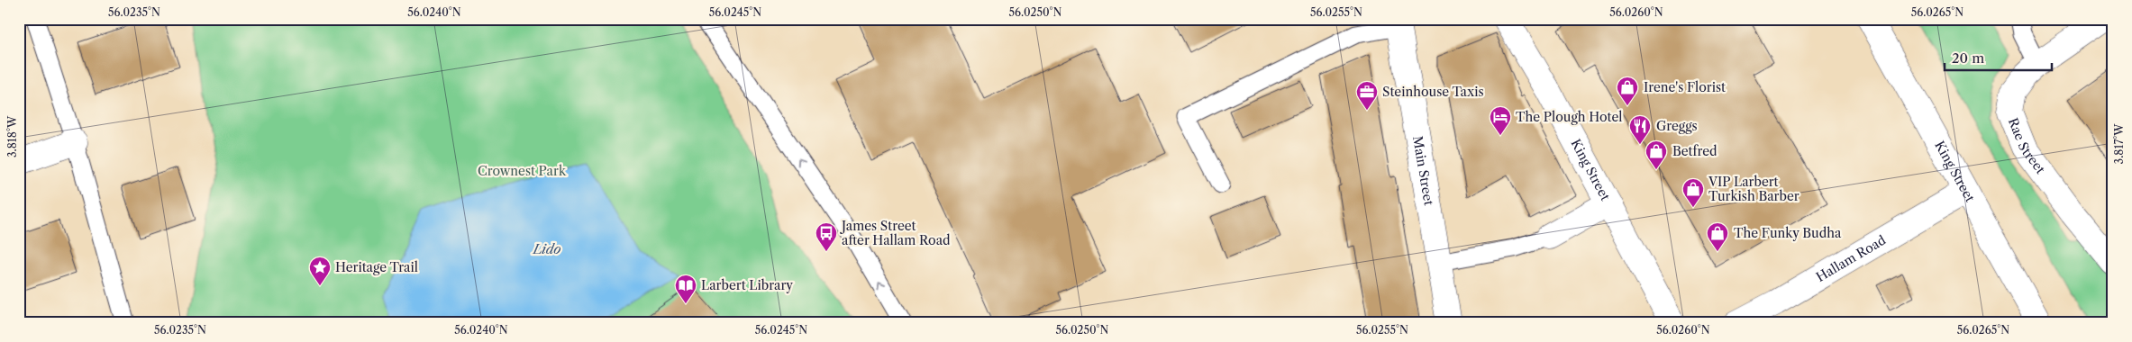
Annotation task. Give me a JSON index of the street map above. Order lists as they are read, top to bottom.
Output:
{
  "streets": {
    "street": [
      "Rae Street",
      "King Street",
      "Main Street",
      "Hallam Road"
    ]
  },
  "crossings": [
    ["King Street", "Hallam Road"]
  ],
  "water": ["Lido"],
  "parks": ["Crownest Park"],
  "places": {
    "shop": [
      "Irene's Florist",
      "Betfred",
      "VIP Larbert Turkish Barber",
      "The Funky Budha"
    ],
    "office": ["Steinhouse Taxis"],
    "hotel": ["The Plough Hotel"],
    "restaurant": ["Greggs"],
    "bus stop": ["James Street after Hallam Road"],
    "place": ["Heritage Trail"],
    "library": ["Larbert Library"]
  },
  "scale_bar": "20 m",
  "coordinates": [
    "56.0235°N",
    "56.0240°N",
    "56.0245°N",
    "56.0250°N",
    "56.0255°N",
    "56.0260°N",
    "56.0265°N",
    "3.818°W",
    "3.817°W"
  ]
}
